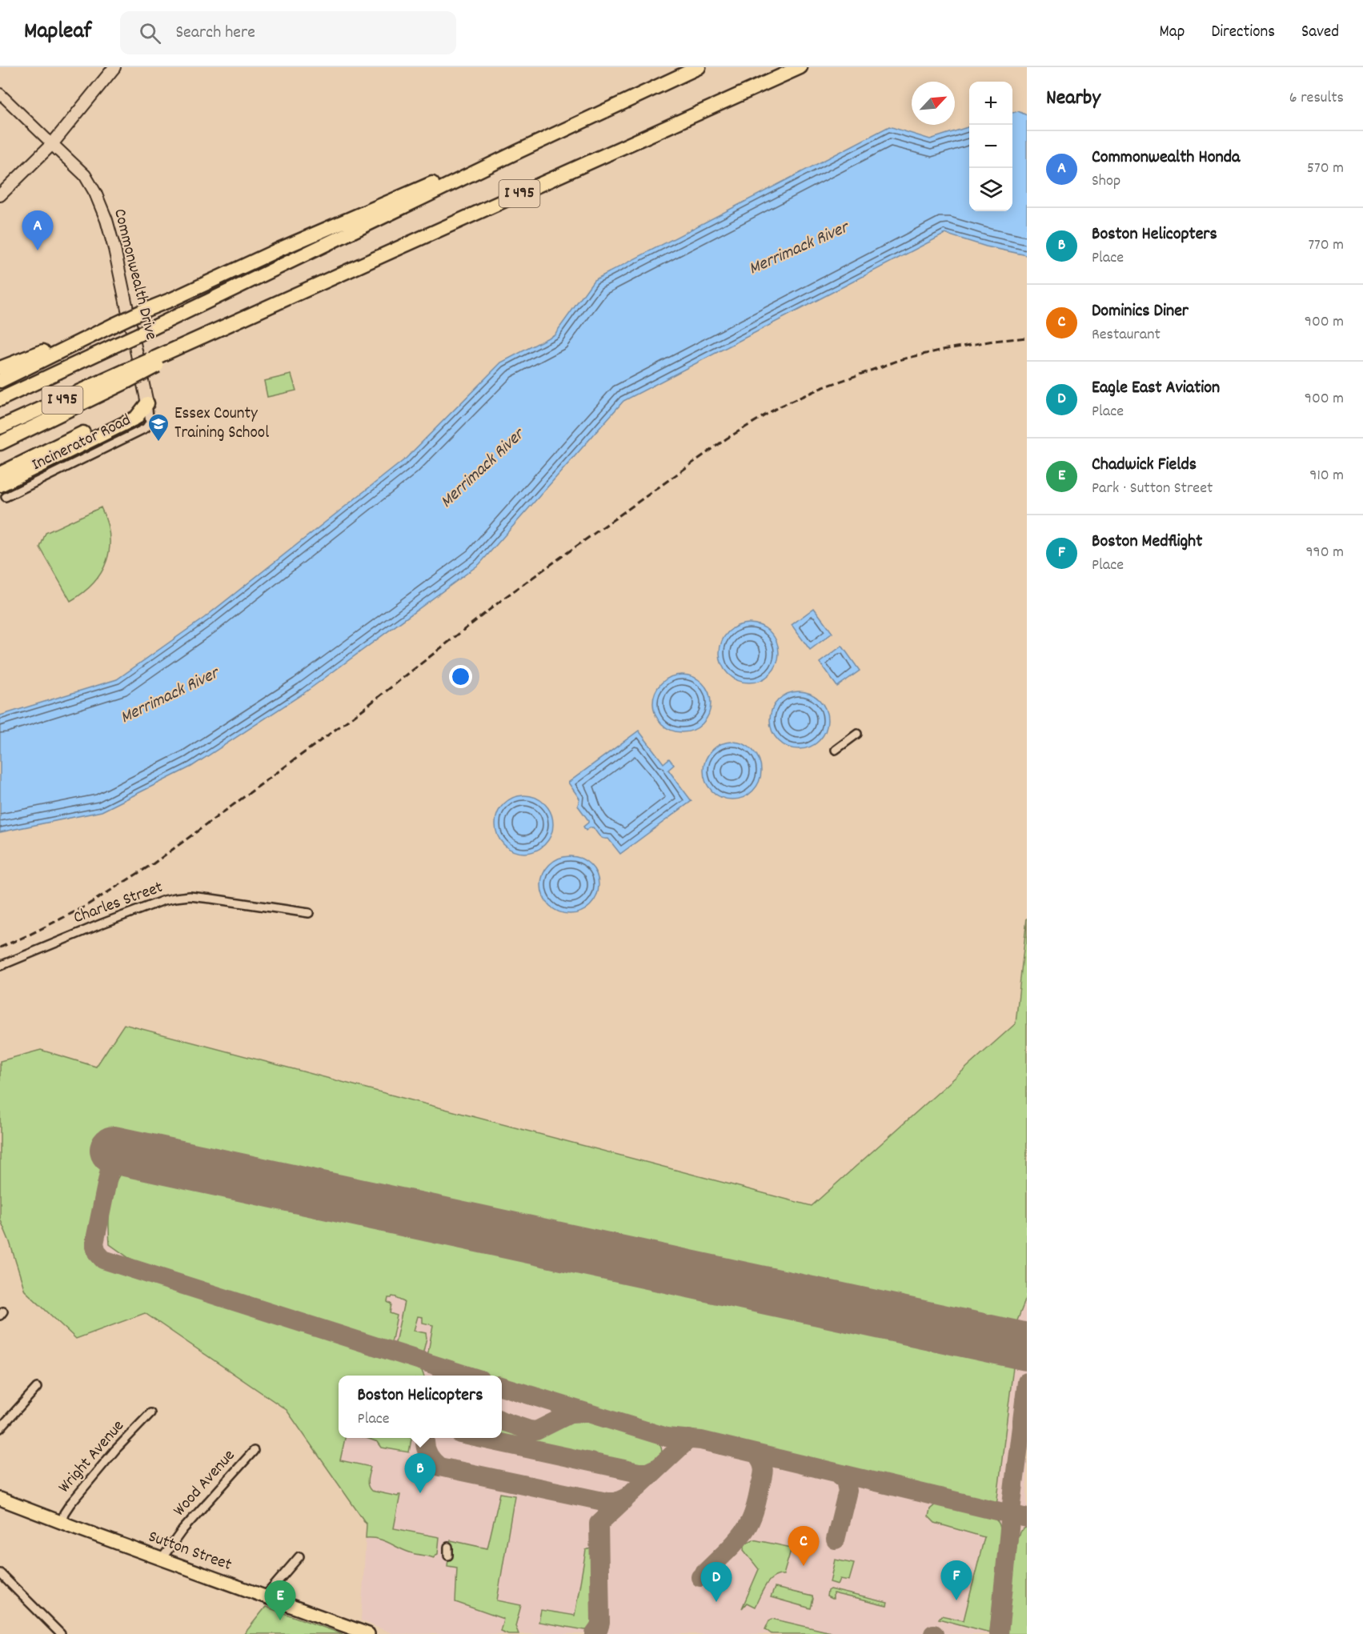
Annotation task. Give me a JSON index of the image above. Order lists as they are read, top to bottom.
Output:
{
  "streets": {
    "highway": ["I 495", "Sutton Street"],
    "main road": ["Commonwealth Drive"],
    "street": [
      "Incinerator Road",
      "Charles Street",
      "Wright Avenue",
      "Wood Avenue"
    ]
  },
  "crossings": [
    ["Commonwealth Drive", "Incinerator Road"],
    ["Wright Avenue", "Sutton Street"],
    ["Wood Avenue", "Sutton Street"]
  ],
  "water": ["Merrimack River"],
  "places": {
    "school or university": ["Essex County Training School"]
  },
  "north": "top right",
  "page": {
    "header": "Mapleaf",
    "search": "Search here",
    "nav": ["Map", "Directions", "Saved"],
    "heading": ["Nearby", "6 results"],
    "map_buttons": ["+", "−"],
    "list": [
      {
        "mark": "A",
        "name": "Commonwealth Honda",
        "note": "Shop",
        "value": "570 m"
      },
      {
        "mark": "B",
        "name": "Boston Helicopters",
        "note": "Place",
        "value": "770 m"
      },
      {
        "mark": "C",
        "name": "Dominics Diner",
        "note": "Restaurant",
        "value": "900 m"
      },
      {
        "mark": "D",
        "name": "Eagle East Aviation",
        "note": "Place",
        "value": "900 m"
      },
      {
        "mark": "E",
        "name": "Chadwick Fields",
        "note": "Park · Sutton Street",
        "value": "910 m"
      },
      {
        "mark": "F",
        "name": "Boston Medflight",
        "note": "Place",
        "value": "990 m"
      }
    ],
    "pins": [
      "A",
      "B",
      "C",
      "F",
      "D",
      "E"
    ],
    "popup": ["Boston Helicopters", "Place"]
  }
}
